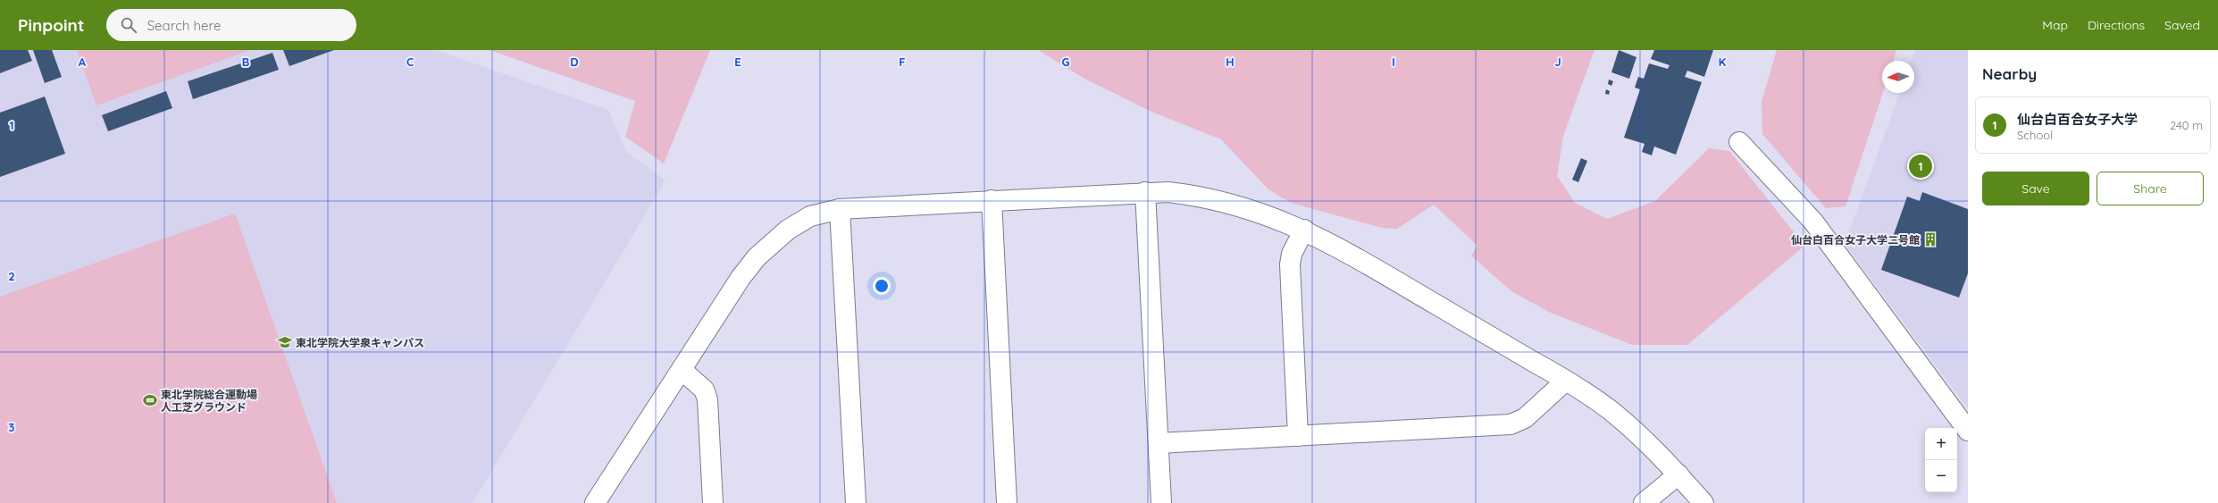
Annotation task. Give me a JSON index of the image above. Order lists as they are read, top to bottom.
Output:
{
  "places": {
    "building": ["仙台白百合女子大学二号館"],
    "school or university": ["東北学院大学泉キャンパス"],
    "sports": ["東北学院総合運動場 人工芝グラウンド"]
  },
  "north": "left",
  "page": {
    "header": "Pinpoint",
    "search": "Search here",
    "nav": ["Map", "Directions", "Saved"],
    "heading": "Nearby",
    "list": [
      {
        "mark": "1",
        "name": "仙台白百合女子大学",
        "note": "School",
        "value": "240 m"
      }
    ],
    "pins": "1",
    "buttons": ["Save", "Share"],
    "map_buttons": ["+", "−"]
  },
  "grid": {
    "columns": [
      "A",
      "B",
      "C",
      "D",
      "E",
      "F",
      "G",
      "H",
      "I",
      "J",
      "K"
    ],
    "rows": ["1", "2", "3"]
  }
}
